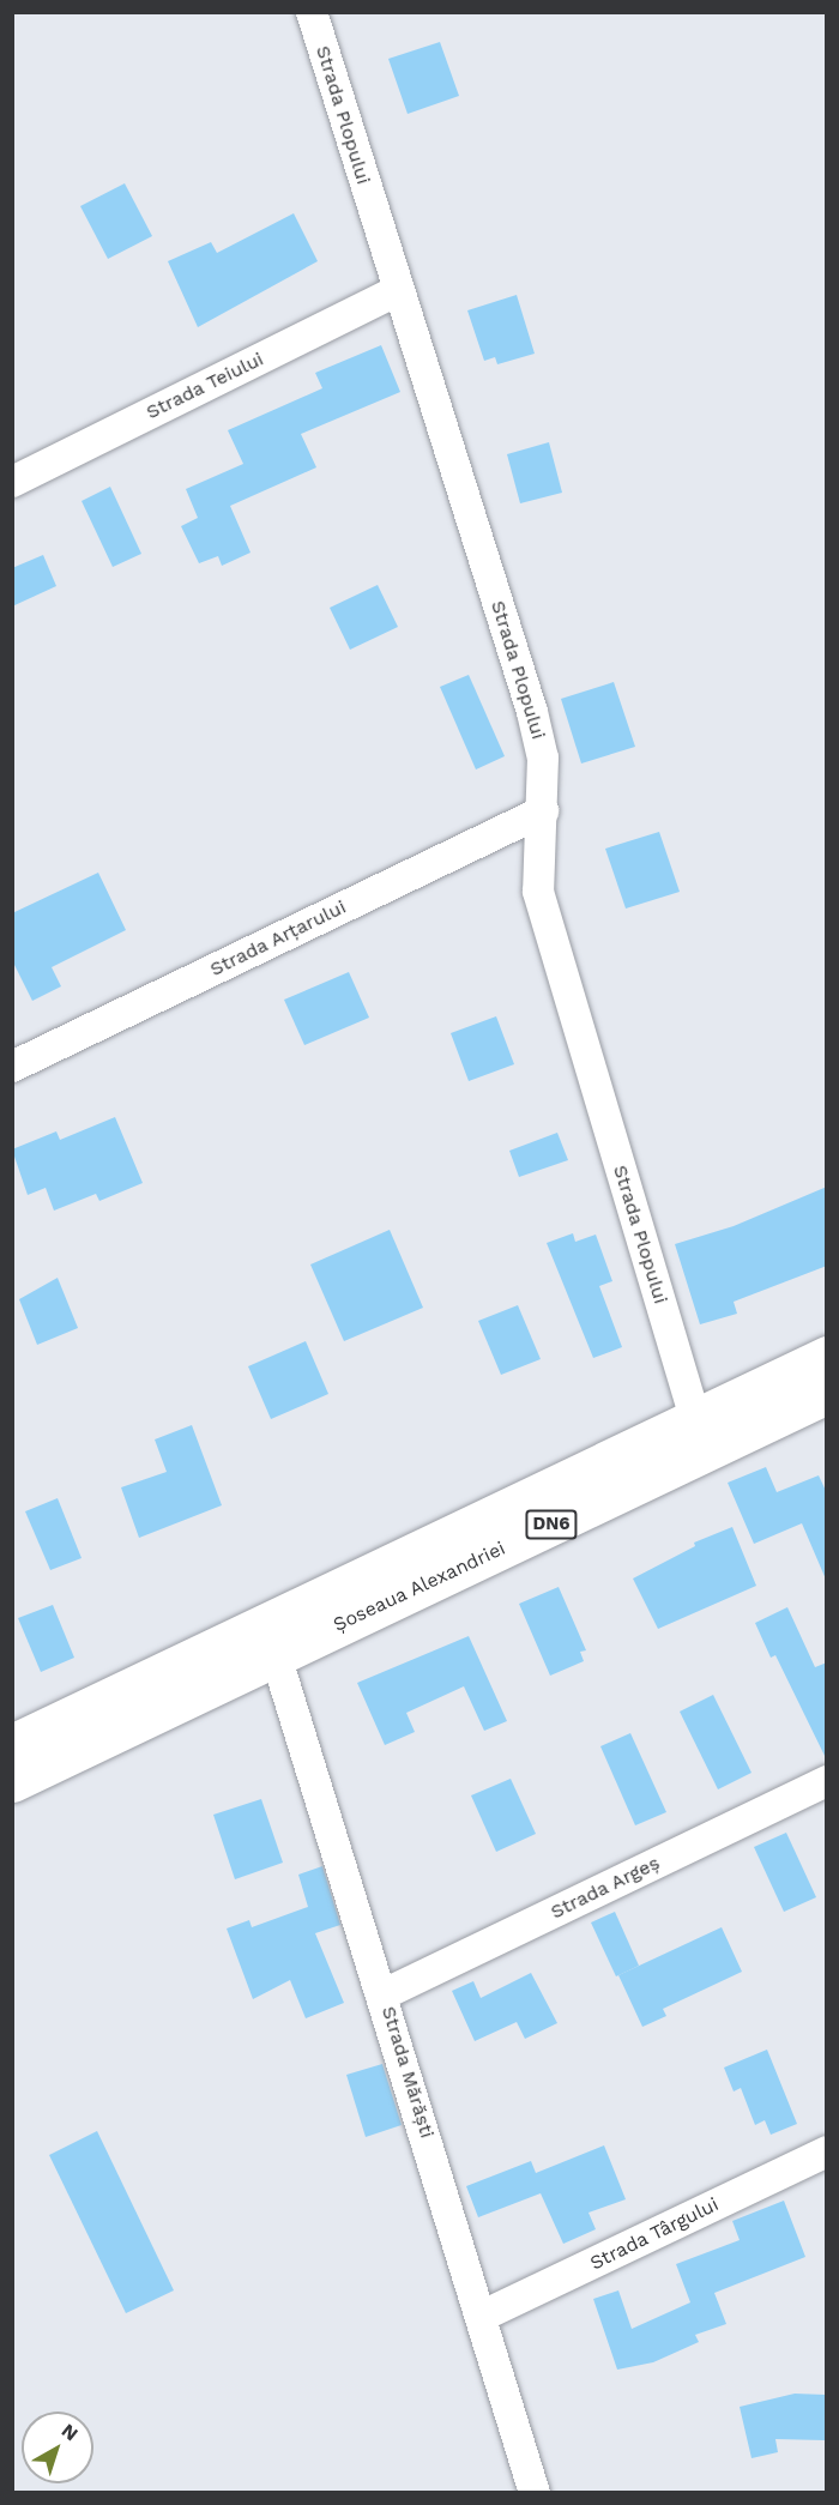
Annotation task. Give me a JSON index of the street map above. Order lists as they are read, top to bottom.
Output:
{
  "streets": {
    "highway": ["DN6", "Șoseaua Alexandriei"],
    "street": [
      "Strada Plopului",
      "Strada Teiului",
      "Strada Arțarului",
      "Strada Argeș",
      "Strada Mărăști",
      "Strada Târgului"
    ]
  },
  "crossings": [
    ["Strada Plopului", "Strada Teiului"],
    ["Strada Plopului", "Strada Arțarului"],
    ["Strada Plopului", "Șoseaua Alexandriei"],
    ["Șoseaua Alexandriei", "Strada Mărăști"],
    ["Strada Argeș", "Strada Mărăști"],
    ["Strada Mărăști", "Strada Târgului"]
  ],
  "north": "top right"
}
